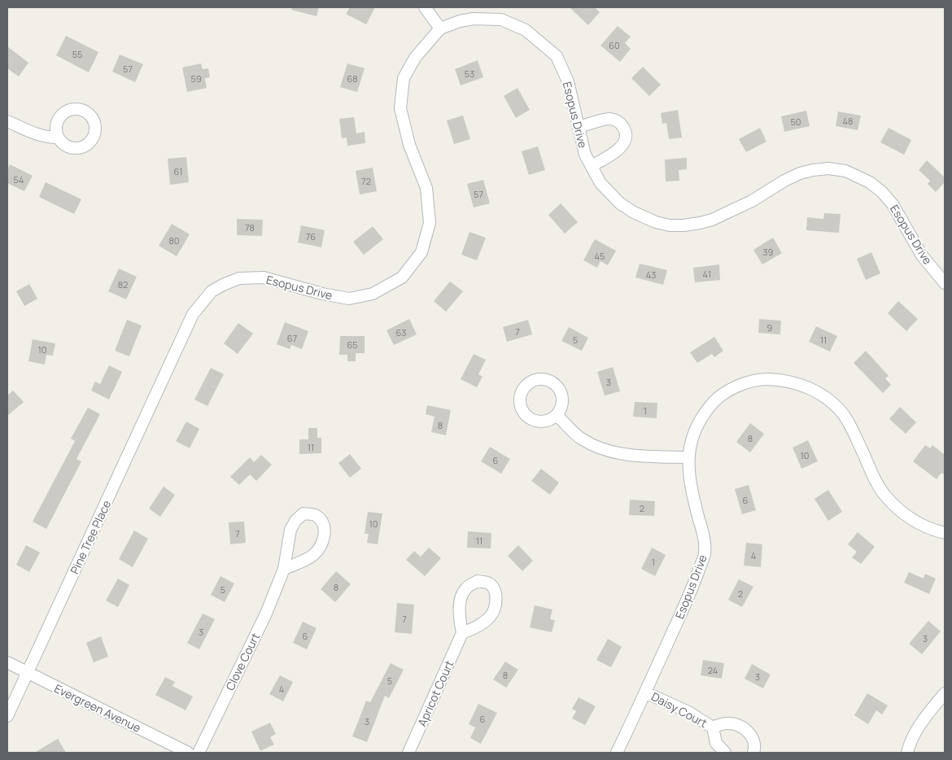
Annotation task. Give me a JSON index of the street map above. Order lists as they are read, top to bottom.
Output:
{
  "streets": {
    "street": [
      "Esopus Drive",
      "Pine Tree Place",
      "Clove Court",
      "Apricot Court",
      "Evergreen Avenue",
      "Daisy Court"
    ]
  },
  "crossings": [
    ["Esopus Drive", "Pine Tree Place"],
    ["Esopus Drive", "Daisy Court"],
    ["Pine Tree Place", "Evergreen Avenue"]
  ],
  "house_numbers": [
    "60",
    "55",
    "57",
    "53",
    "59",
    "68",
    "48",
    "50",
    "61",
    "54",
    "72",
    "57",
    "78",
    "76",
    "80",
    "39",
    "45",
    "41",
    "43",
    "82",
    "9",
    "7",
    "63",
    "67",
    "5",
    "11",
    "65",
    "10",
    "3",
    "1",
    "8",
    "8",
    "11",
    "10",
    "6",
    "6",
    "2",
    "10",
    "7",
    "11",
    "4",
    "1",
    "8",
    "5",
    "2",
    "7",
    "3",
    "6",
    "3",
    "24",
    "8",
    "3",
    "5",
    "4",
    "6",
    "3"
  ]
}
